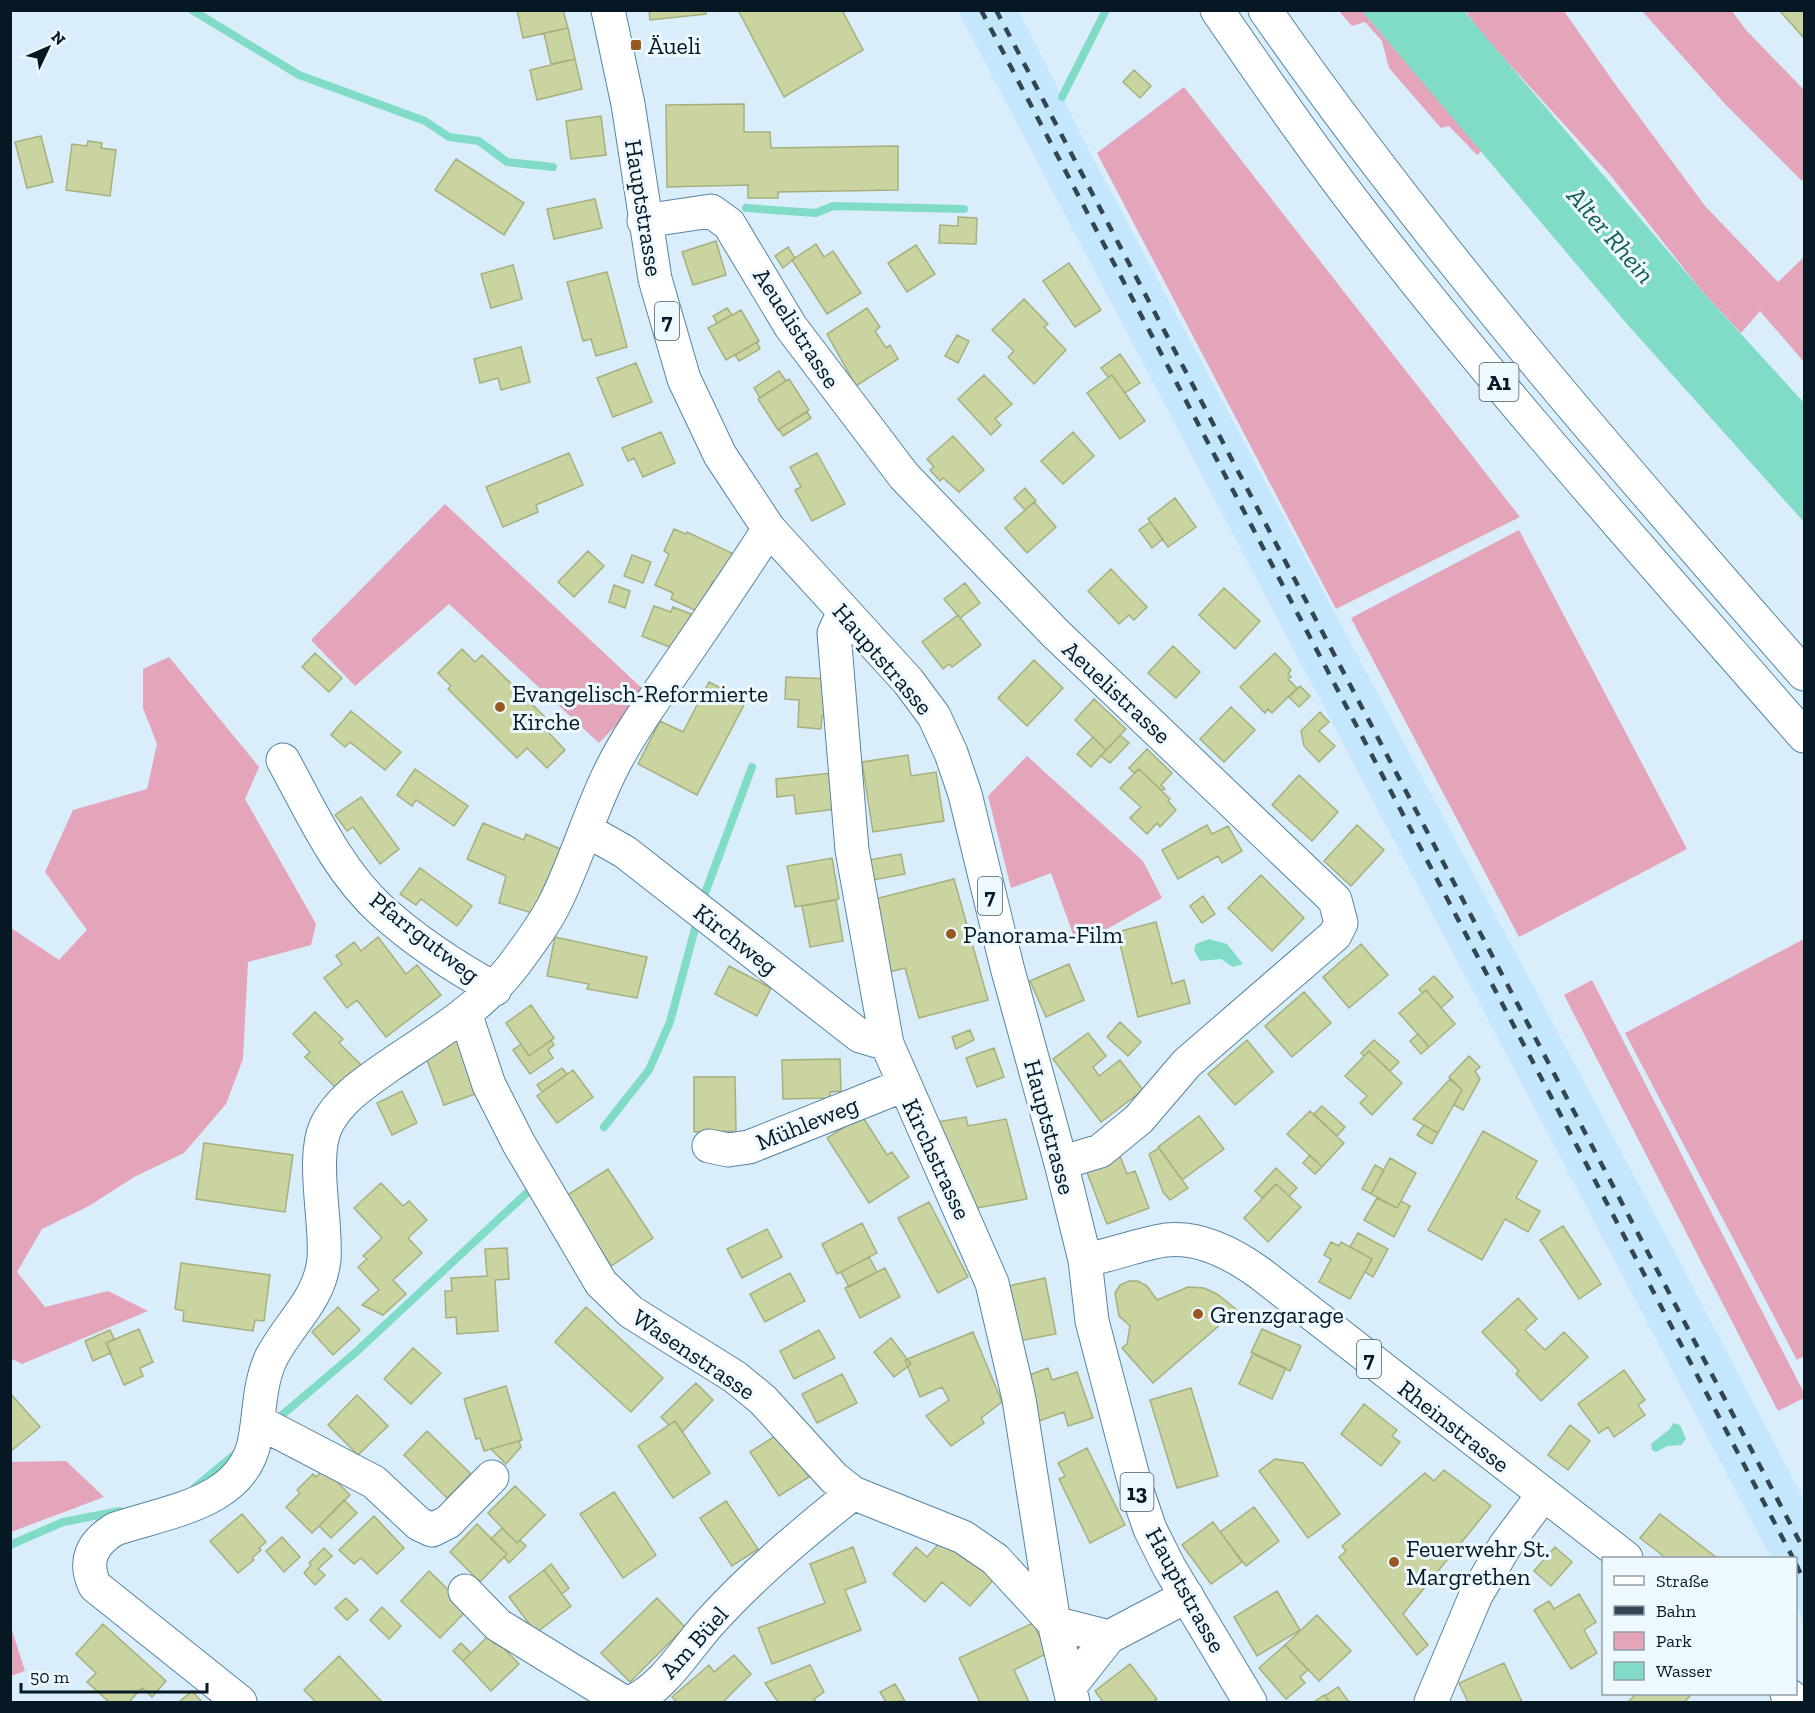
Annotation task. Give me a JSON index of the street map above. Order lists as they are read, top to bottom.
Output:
{
  "streets": {
    "main road": [
      "Hauptstrasse",
      "7",
      "Aeuelistrasse",
      "A1",
      "Pfarrgutweg",
      "Kirchweg",
      "Mühleweg",
      "Kirchstrasse",
      "Wasenstrasse",
      "Rheinstrasse",
      "13",
      "Am Büel"
    ]
  },
  "crossings": [
    ["Hauptstrasse", "Aeuelistrasse"],
    ["Hauptstrasse", "Kirchstrasse"],
    ["Hauptstrasse", "Rheinstrasse"],
    ["Kirchweg", "Kirchstrasse"],
    ["Mühleweg", "Kirchstrasse"],
    ["Kirchstrasse", "Wasenstrasse"],
    ["Wasenstrasse", "Am Büel"]
  ],
  "water": ["Alter Rhein"],
  "places": {
    "transit": ["Äueli"],
    "other": [
      "Evangelisch-Reformierte Kirche",
      "Panorama-Film",
      "Grenzgarage",
      "Feuerwehr St. Margrethen"
    ]
  },
  "legend": [
    "Straße",
    "Bahn",
    "Park",
    "Wasser"
  ],
  "scale_bar": "50 m",
  "north": "top right"
}
